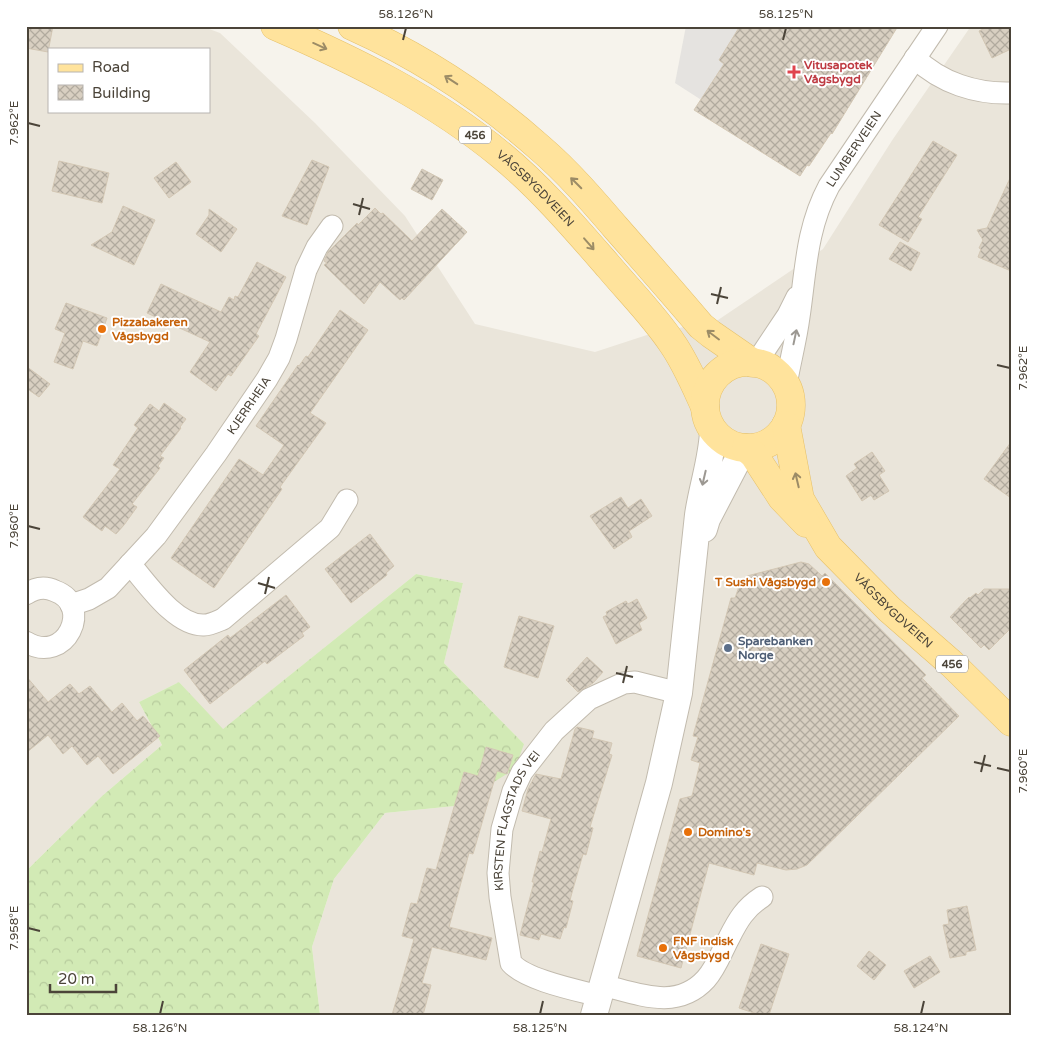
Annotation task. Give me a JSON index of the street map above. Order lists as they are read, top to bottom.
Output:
{
  "streets": {
    "main road": ["456", "VÅGSBYGDVEIEN"],
    "street": ["LUMBERVEIEN", "KJERRHEIA", "KIRSTEN FLAGSTADS VEI"]
  },
  "crossings": [
    ["456", "LUMBERVEIEN"],
    ["456", "VÅGSBYGDVEIEN"],
    ["LUMBERVEIEN", "VÅGSBYGDVEIEN"]
  ],
  "places": {
    "health": ["Vitusapotek Vågsbygd"],
    "other": [
      "Pizzabakeren Vågsbygd",
      "T Sushi Vågsbygd",
      "Sparebanken Norge",
      "Domino's",
      "FNF indisk Vågsbygd"
    ]
  },
  "legend": ["Road", "Building"],
  "scale_bar": "20 m",
  "coordinates": [
    "58.126°N",
    "58.125°N",
    "7.962°E",
    "7.960°E",
    "7.958°E",
    "58.124°N"
  ]
}
